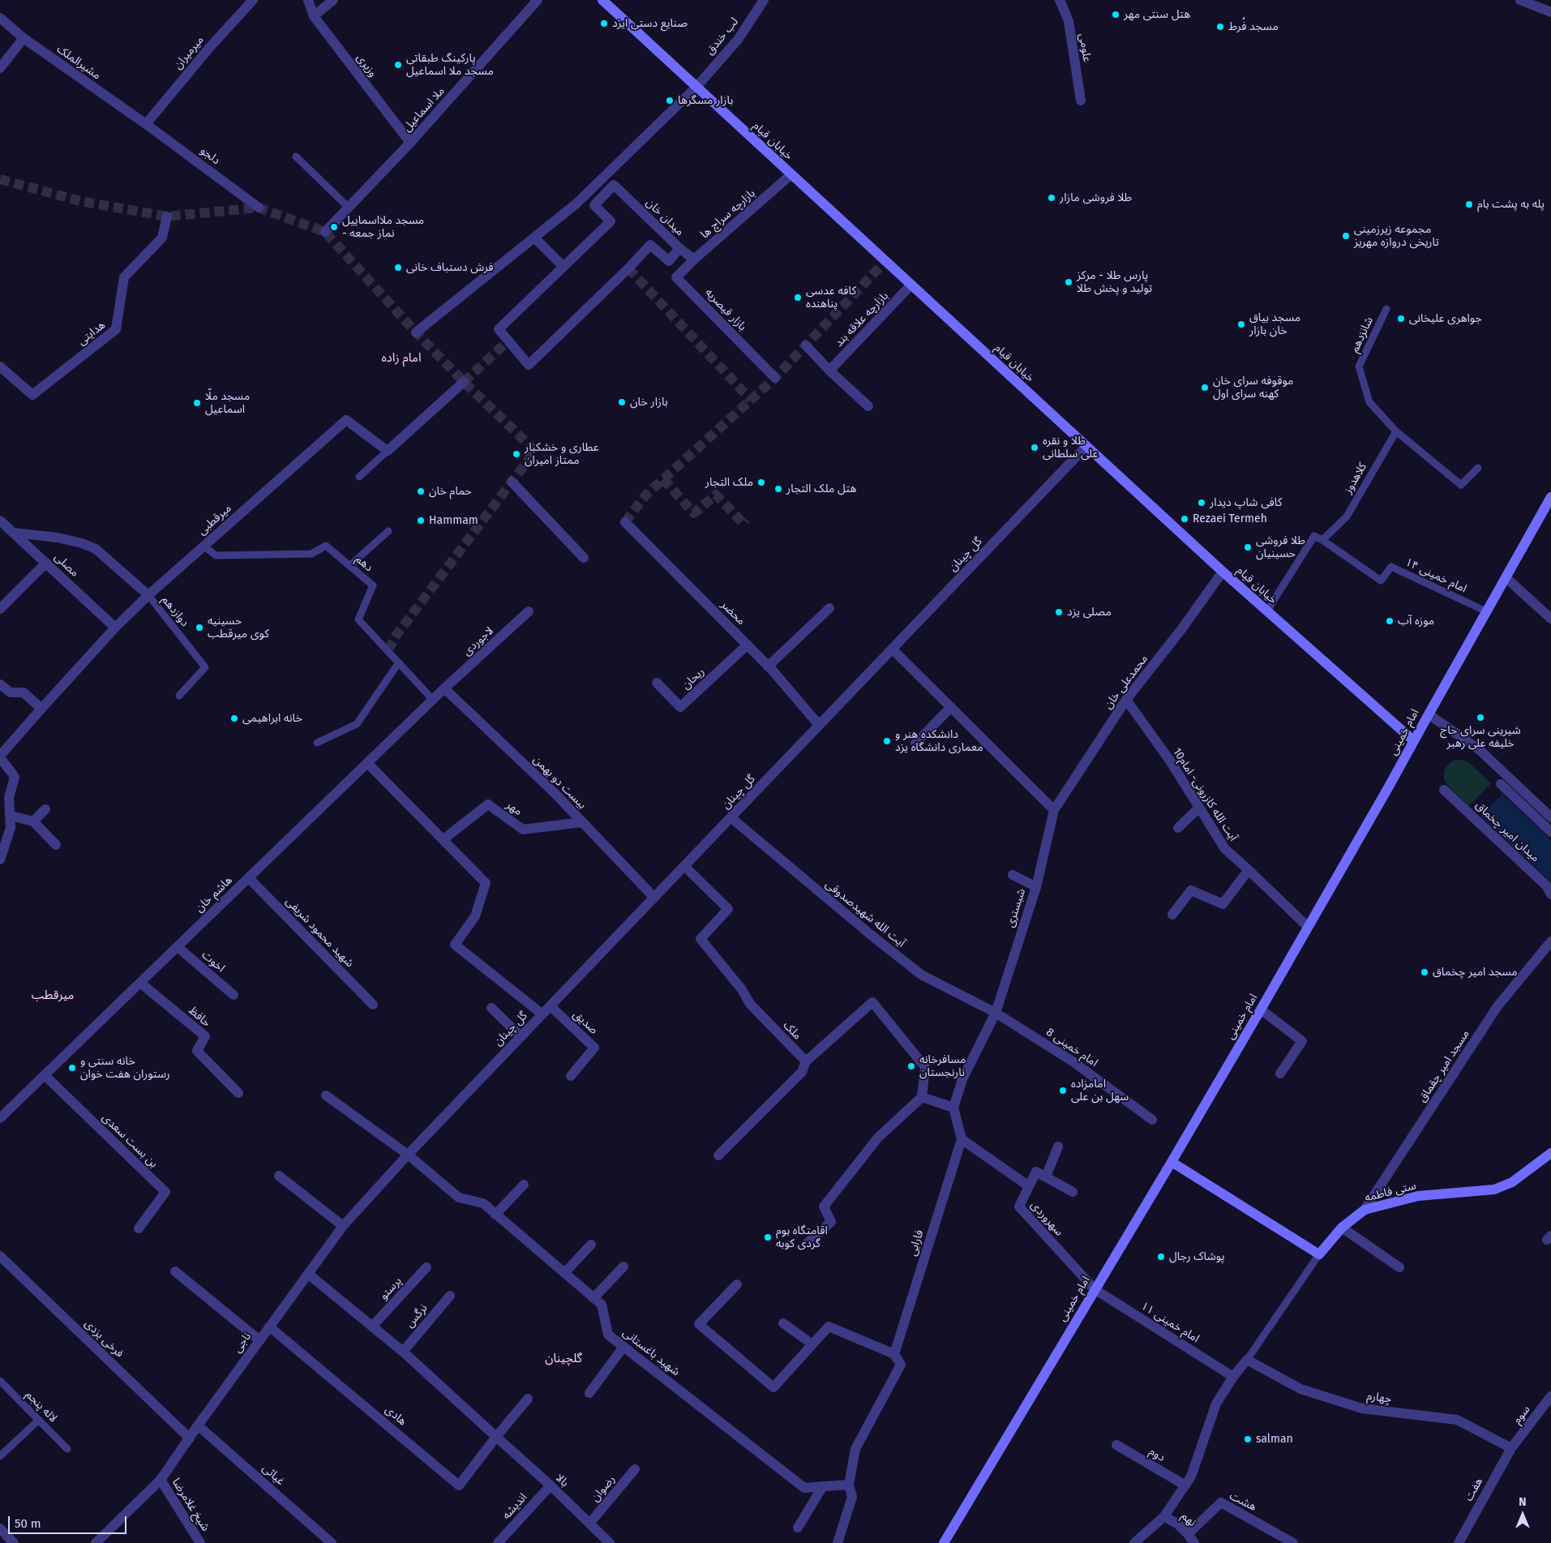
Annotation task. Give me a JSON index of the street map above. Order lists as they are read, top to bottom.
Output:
{
  "streets": {
    "main road": ["خیابان قیام", "امام خمینی", "ستی فاطمه"],
    "street": [
      "لب خندق",
      "علومی",
      "میرمیران",
      "مشیرالملک",
      "وزیری",
      "ملا اسماعیل",
      "دلجو",
      "بازارچه سراچ ها",
      "میدان خان",
      "بازار قیصریه",
      "بازارچه علاقه بند",
      "هدایتی",
      "میرقطبی",
      "گل چینان",
      "مصلی",
      "محضر",
      "لاجوردی",
      "ریحان",
      "محمدعلی خان",
      "بیست دو بهمن",
      "آیت الله کازرونی- امام10",
      "مهر",
      "میدان امیر چخماق",
      "هاشم خان",
      "شبستری",
      "آیت الله شهیدصدوقی",
      "شهید محمود شریفی",
      "اخوت",
      "حافظ",
      "صدیق",
      "ملک",
      "امام خمینی 8",
      "مسجد امیر چقماق",
      "بن بست سعدی",
      "سهروردی",
      "فارابی",
      "پرستو",
      "نرگس",
      "امام خمینی ۱۱",
      "فرخی یزدی",
      "ناجی",
      "شهید باغستانی",
      "چهارم",
      "سوم",
      "هادی",
      "دوم",
      "غیاثی",
      "بالا",
      "رضوان",
      "هفت",
      "هشت",
      "شیخ غلامرضا",
      "اندیشه",
      "نهم"
    ],
    "lane": [
      "شانزدهم",
      "کلاهدوز",
      "دهم",
      "امام خمینی ۱۴",
      "دوازدهم",
      "لاله پنجم"
    ]
  },
  "crossings": [
    ["لب خندق", "خیابان قیام"],
    ["میرمیران", "مشیرالملک"],
    ["میرمیران", "دلجو"],
    ["مشیرالملک", "دلجو"],
    ["وزیری", "ملا اسماعیل"],
    ["خیابان قیام", "بازارچه سراچ ها"],
    ["خیابان قیام", "بازارچه علاقه بند"],
    ["خیابان قیام", "کلاهدوز"],
    ["خیابان قیام", "گل چینان"],
    ["خیابان قیام", "محمدعلی خان"],
    ["خیابان قیام", "امام خمینی"],
    ["بازارچه سراچ ها", "بازار قیصریه"],
    ["شانزدهم", "کلاهدوز"],
    ["کلاهدوز", "امام خمینی ۱۴"],
    ["میرقطبی", "دهم"],
    ["میرقطبی", "مصلی"],
    ["میرقطبی", "دوازدهم"],
    ["گل چینان", "محضر"],
    ["گل چینان", "بیست دو بهمن"],
    ["گل چینان", "آیت الله شهیدصدوقی"],
    ["گل چینان", "صدیق"],
    ["گل چینان", "ملک"],
    ["گل چینان", "ناجی"],
    ["گل چینان", "شهید باغستانی"],
    ["دهم", "هاشم خان"],
    ["امام خمینی ۱۴", "امام خمینی"],
    ["محضر", "ریحان"],
    ["لاجوردی", "بیست دو بهمن"],
    ["لاجوردی", "هاشم خان"],
    ["محمدعلی خان", "آیت الله کازرونی- امام10"],
    ["محمدعلی خان", "شبستری"],
    ["امام خمینی", "آیت الله کازرونی- امام10"],
    ["امام خمینی", "سهروردی"],
    ["امام خمینی", "امام خمینی ۱۱"],
    ["بیست دو بهمن", "مهر"],
    ["بیست دو بهمن", "هاشم خان"],
    ["هاشم خان", "شهید محمود شریفی"],
    ["هاشم خان", "اخوت"],
    ["هاشم خان", "حافظ"],
    ["هاشم خان", "بن بست سعدی"],
    ["شبستری", "آیت الله شهیدصدوقی"],
    ["شبستری", "امام خمینی 8"],
    ["آیت الله شهیدصدوقی", "امام خمینی 8"],
    ["مسجد امیر چقماق", "ستی فاطمه"],
    ["سهروردی", "فارابی"],
    ["سهروردی", "امام خمینی ۱۱"],
    ["فارابی", "شهید باغستانی"],
    ["پرستو", "بالا"],
    ["نرگس", "بالا"],
    ["فرخی یزدی", "ناجی"],
    ["ناجی", "شهید باغستانی"],
    ["ناجی", "هادی"],
    ["ناجی", "غیاثی"],
    ["ناجی", "بالا"],
    ["ناجی", "شیخ غلامرضا"],
    ["چهارم", "سوم"],
    ["چهارم", "هفت"],
    ["سوم", "هفت"],
    ["هادی", "بالا"],
    ["بالا", "رضوان"],
    ["بالا", "اندیشه"],
    ["هشت", "نهم"]
  ],
  "districts": ["امام زاده", "میرقطب", "گلچینان"],
  "places": [
    "هتل سنتی مهر",
    "صنایع دستی ایزد",
    "مسجد فُرط",
    "پارکینگ طبقاتی مسجد ملا اسماعیل",
    "بازار مسگرها",
    "طلا فروشی مازار",
    "پله به پشت بام",
    "مسجد ملااسماییل - نماز جمعه",
    "مجموعه زیرزمینی تاریخی دروازه مهریز",
    "فرش دستباف خانی",
    "پارس طلا - مرکز تولید و پخش طلا",
    "کافه عدسی پناهنده",
    "جواهری علیخانی",
    "مسجد بیاق خان بازار",
    "موقوفه سرای خان کهنه سرای اول",
    "بازار خان",
    "مسجد ملّا اسماعیل",
    "طلا و نقره علی سلطانی",
    "عطاری و خشکبار ممتاز امیران",
    "ملک التجار",
    "هتل ملک التجار",
    "حمام خان",
    "کافی شاپ دیدار",
    "Rezaei Termeh",
    "Hammam",
    "طلا فروشی حسینیان",
    "مصلی یزد",
    "موزه آب",
    "حسینیه کوی میرقطب",
    "شیرینی سرای حاج خلیفه علی رهبر",
    "خانه ابراهیمی",
    "دانشکده هنر و معماری دانشگاه یزد",
    "مسجد امیر چخماق",
    "مسافرخانه نارنجستان",
    "خانه سنتی و رستوران هفت خوان",
    "امامزاده سهل بن علی",
    "اقامتگاه بوم گردی کوبه",
    "پوشاک رجال",
    "salman"
  ],
  "scale_bar": "50 m",
  "north": "top"
}
